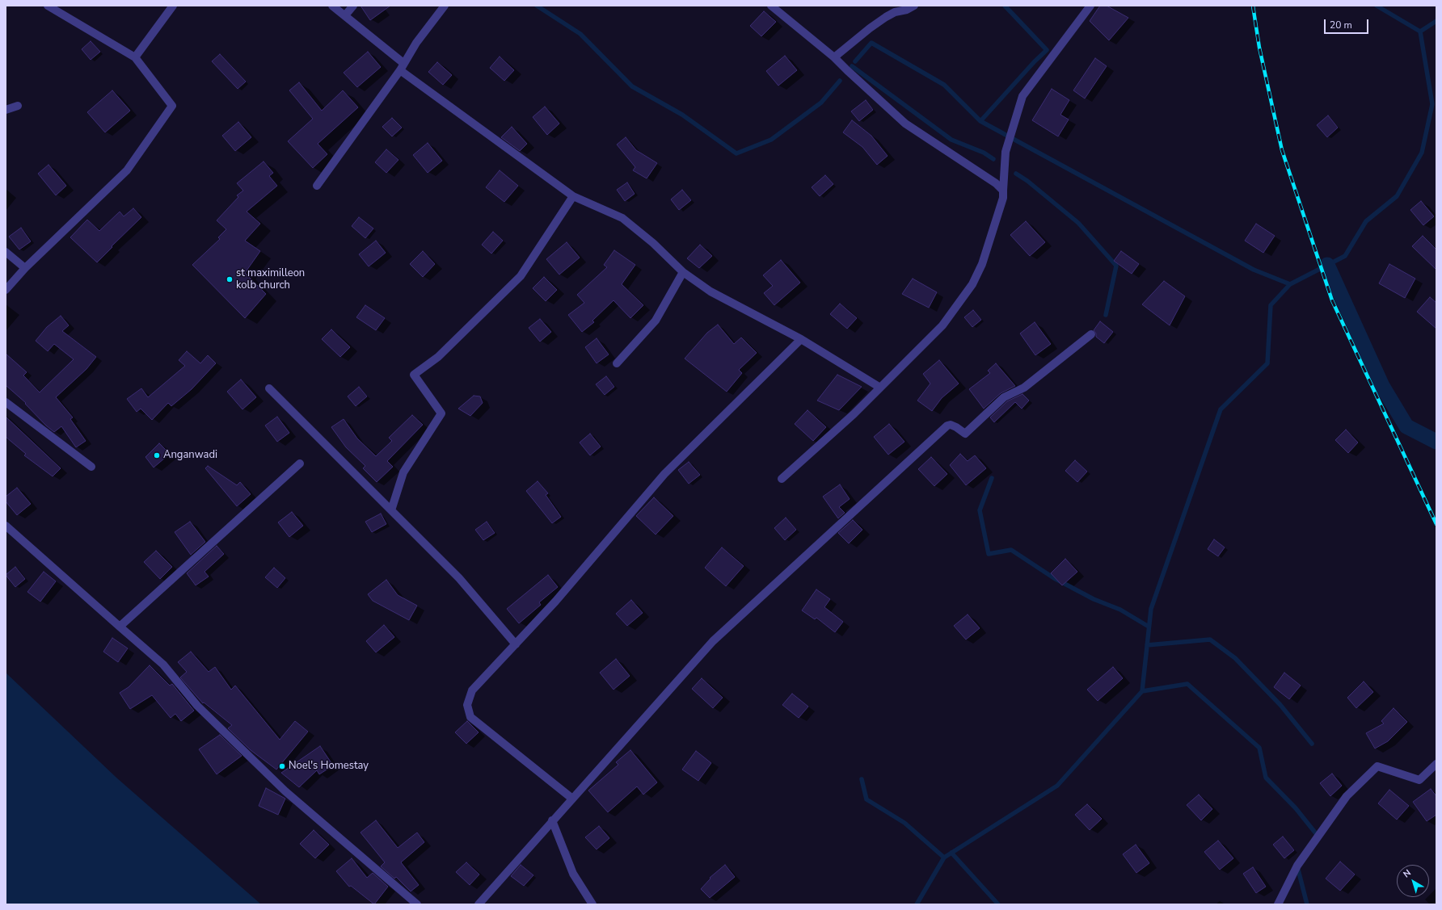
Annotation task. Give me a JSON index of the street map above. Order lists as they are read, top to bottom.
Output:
{
  "places": ["st maximilleon kolb church", "Anganwadi", "Noel's Homestay"],
  "scale_bar": "20 m",
  "north": "top left"
}
